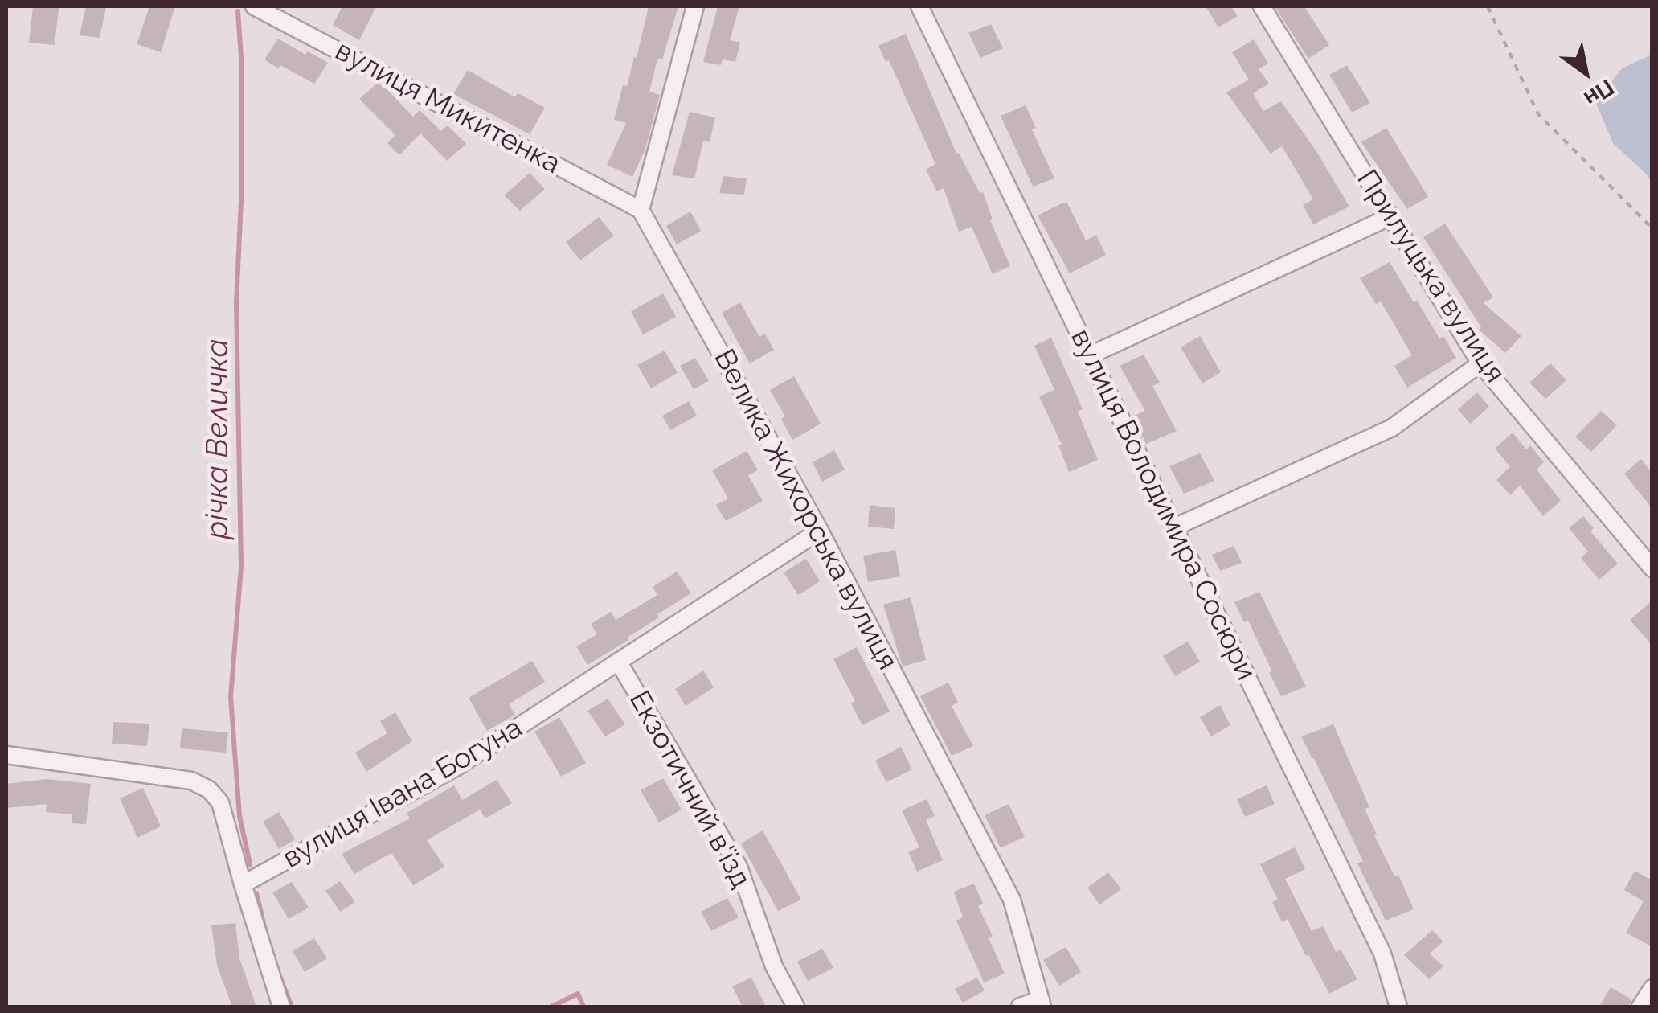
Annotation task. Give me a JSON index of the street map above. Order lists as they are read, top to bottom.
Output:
{
  "streets": {
    "street": [
      "вулиця Микитенка",
      "Прилуцька вулиця",
      "вулиця Володимира Сосюри",
      "Велика Жихорська вулиця",
      "Екзотичний в'їзд",
      "вулиця Івана Богуна"
    ]
  },
  "crossings": [
    ["вулиця Микитенка", "Велика Жихорська вулиця"],
    ["Велика Жихорська вулиця", "вулиця Івана Богуна"],
    ["Екзотичний в'їзд", "вулиця Івана Богуна"]
  ],
  "water": ["річка Величка"],
  "north": "bottom right"
}
